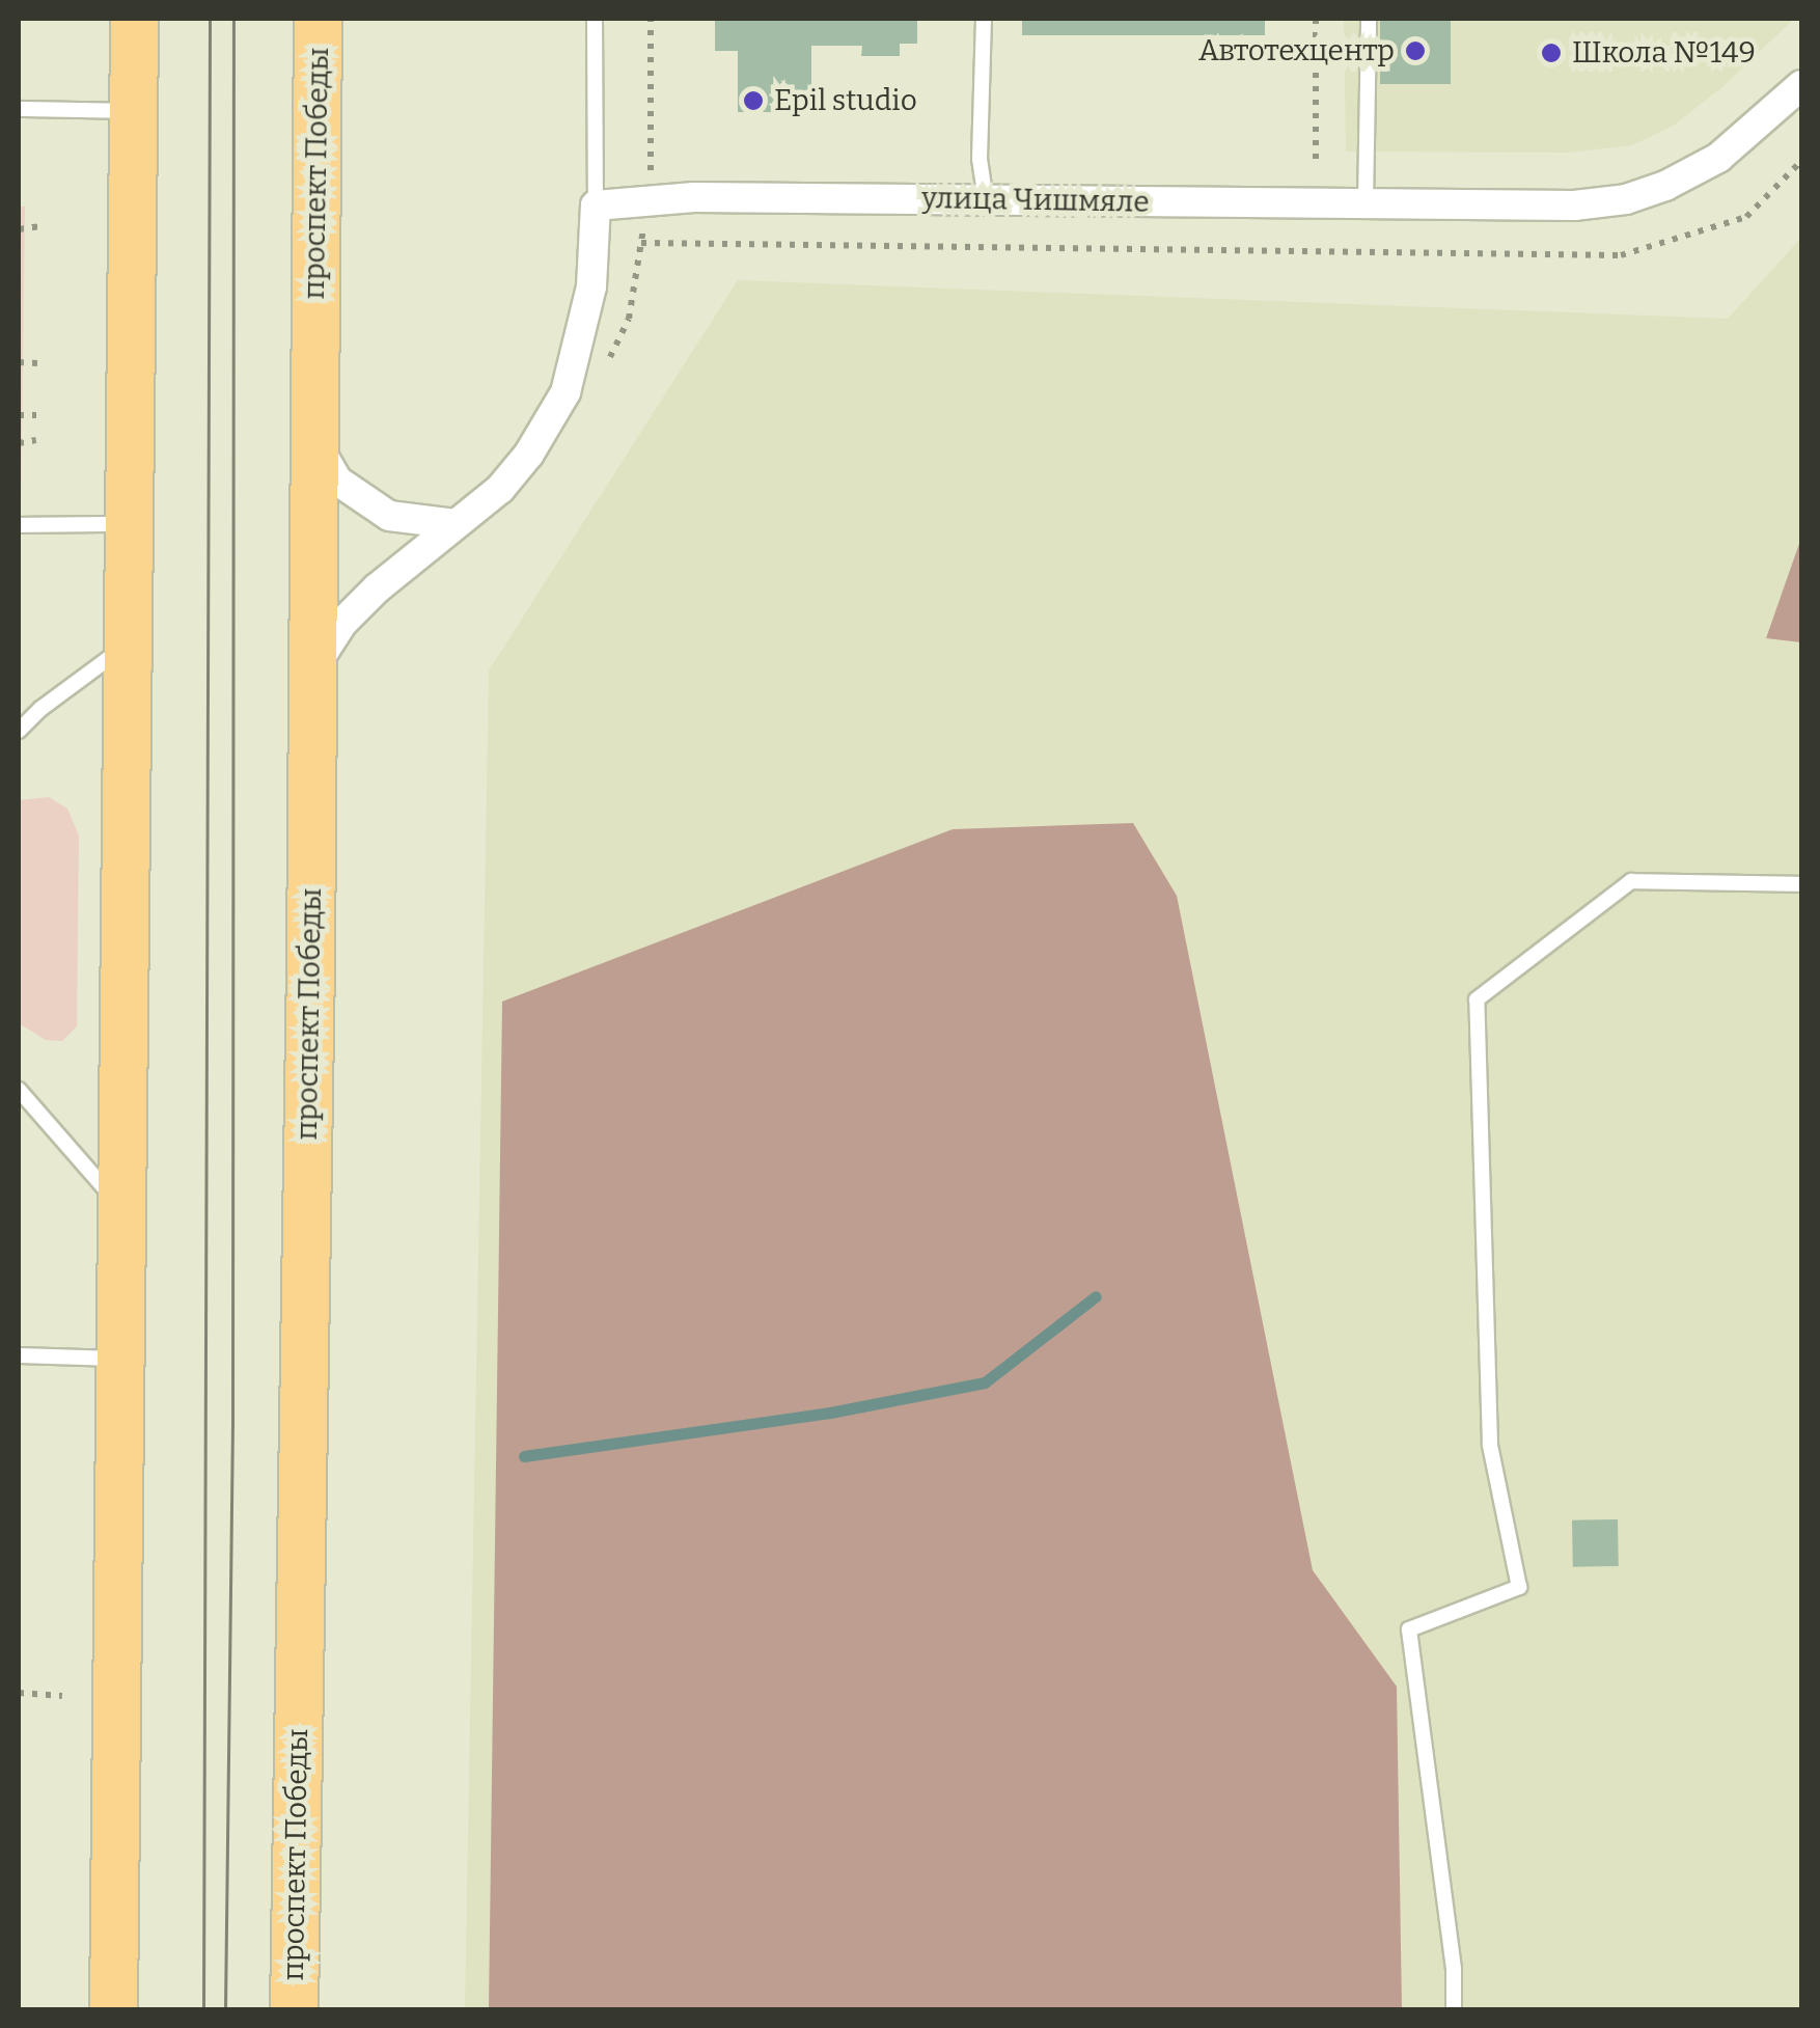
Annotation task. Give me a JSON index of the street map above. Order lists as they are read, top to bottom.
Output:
{
  "streets": {
    "main road": ["проспект Победы"],
    "street": ["улица Чишмяле"]
  },
  "places": ["Автотехцентр", "Школа №149", "Epil studio"]
}
